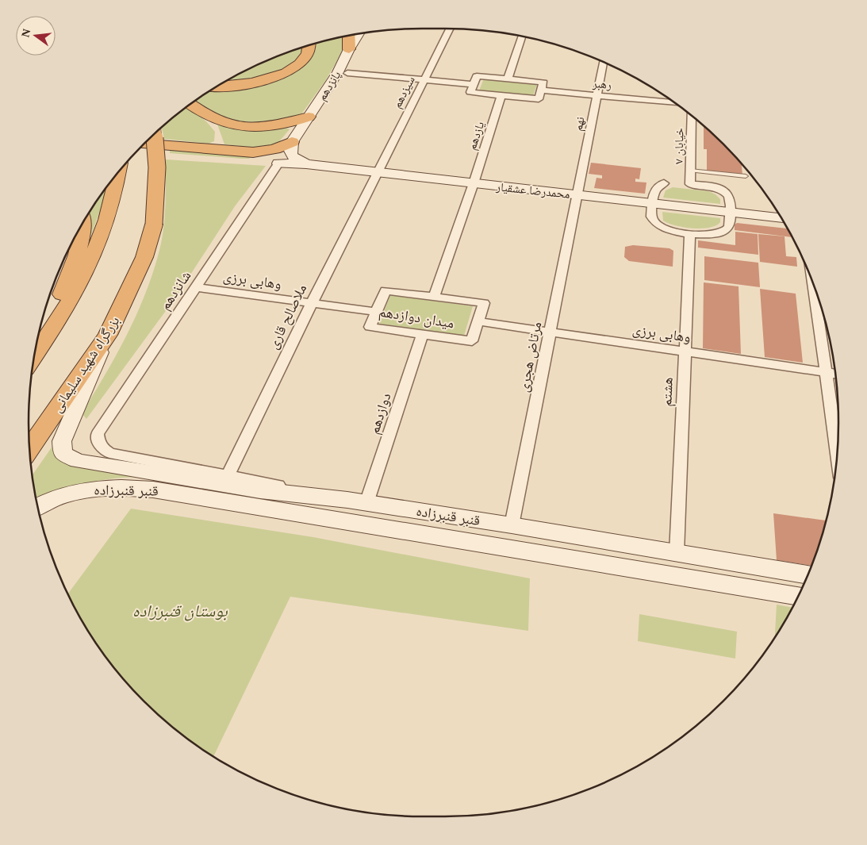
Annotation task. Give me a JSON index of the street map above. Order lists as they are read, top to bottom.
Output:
{
  "streets": {
    "highway": ["بزرگراه شهید سلیمانی"],
    "main road": ["پانزدهم", "محمدرضا عشقیار", "قنبر قنبرزاده"],
    "street": [
      "رهبر",
      "سیزدهم",
      "نهم",
      "یازدهم",
      "خیابان ۷",
      "وهابی برزی",
      "شانزدهم",
      "ملاصالح قاری",
      "میدان دوازدهم",
      "مرتاض هجری",
      "هشتم",
      "دوازدهم"
    ]
  },
  "crossings": [
    ["رهبر", "نهم"],
    ["سیزدهم", "محمدرضا عشقیار"],
    ["سیزدهم", "ملاصالح قاری"],
    ["نهم", "محمدرضا عشقیار"],
    ["نهم", "مرتاض هجری"],
    ["یازدهم", "محمدرضا عشقیار"],
    ["محمدرضا عشقیار", "شانزدهم"],
    ["محمدرضا عشقیار", "ملاصالح قاری"],
    ["محمدرضا عشقیار", "مرتاض هجری"],
    ["وهابی برزی", "شانزدهم"],
    ["وهابی برزی", "ملاصالح قاری"],
    ["وهابی برزی", "میدان دوازدهم"],
    ["وهابی برزی", "مرتاض هجری"],
    ["وهابی برزی", "هشتم"],
    ["شانزدهم", "قنبر قنبرزاده"],
    ["ملاصالح قاری", "قنبر قنبرزاده"],
    ["میدان دوازدهم", "دوازدهم"],
    ["مرتاض هجری", "قنبر قنبرزاده"],
    ["هشتم", "قنبر قنبرزاده"],
    ["دوازدهم", "قنبر قنبرزاده"]
  ],
  "parks": ["بوستان قنبرزاده"],
  "north": "left"
}
